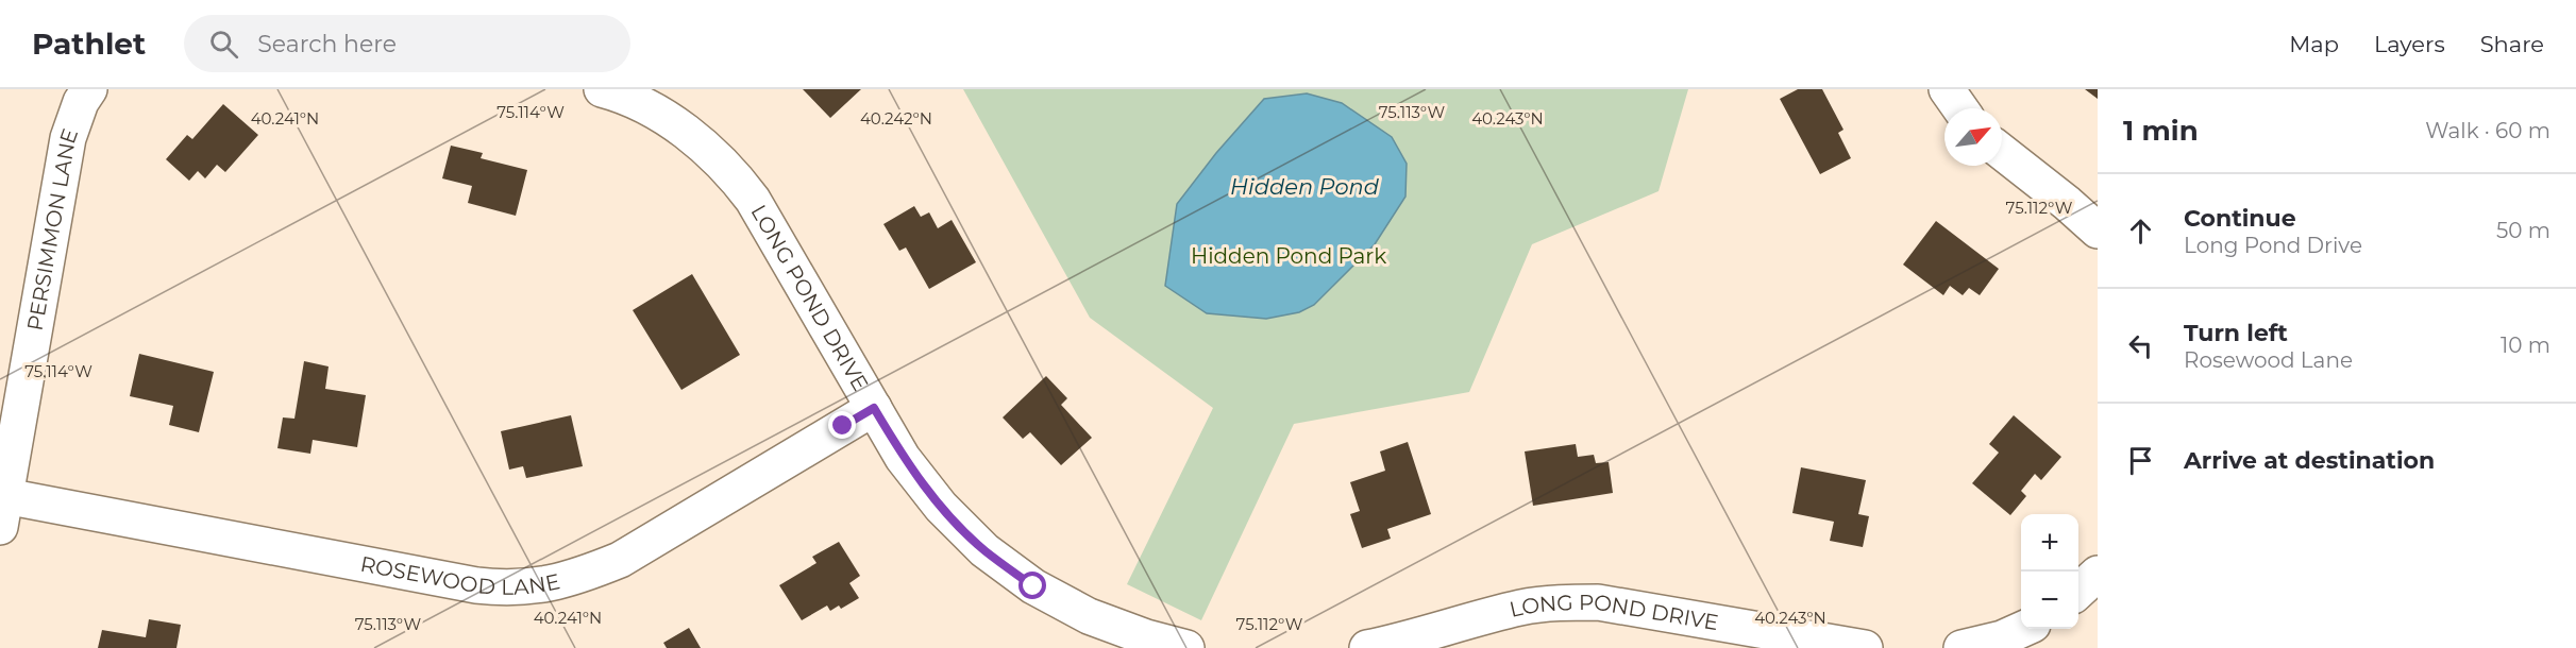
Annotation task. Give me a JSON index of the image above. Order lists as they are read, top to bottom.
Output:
{
  "streets": {
    "street": ["PERSIMMON LANE", "LONG POND DRIVE", "ROSEWOOD LANE"]
  },
  "crossings": [
    ["PERSIMMON LANE", "ROSEWOOD LANE"],
    ["LONG POND DRIVE", "ROSEWOOD LANE"]
  ],
  "water": ["Hidden Pond"],
  "parks": ["Hidden Pond Park"],
  "north": "top right",
  "page": {
    "header": "Pathlet",
    "search": "Search here",
    "nav": ["Map", "Layers", "Share"],
    "heading": ["1 min", "Walk · 60 m"],
    "list": [
      ["Continue", "Long Pond Drive", "50 m"],
      ["Turn left", "Rosewood Lane", "10 m"],
      "Arrive at destination"
    ],
    "map_buttons": ["+", "−"]
  },
  "coordinates": [
    "75.114°W",
    "75.113°W",
    "40.241°N",
    "40.242°N",
    "40.243°N",
    "75.112°W"
  ]
}
